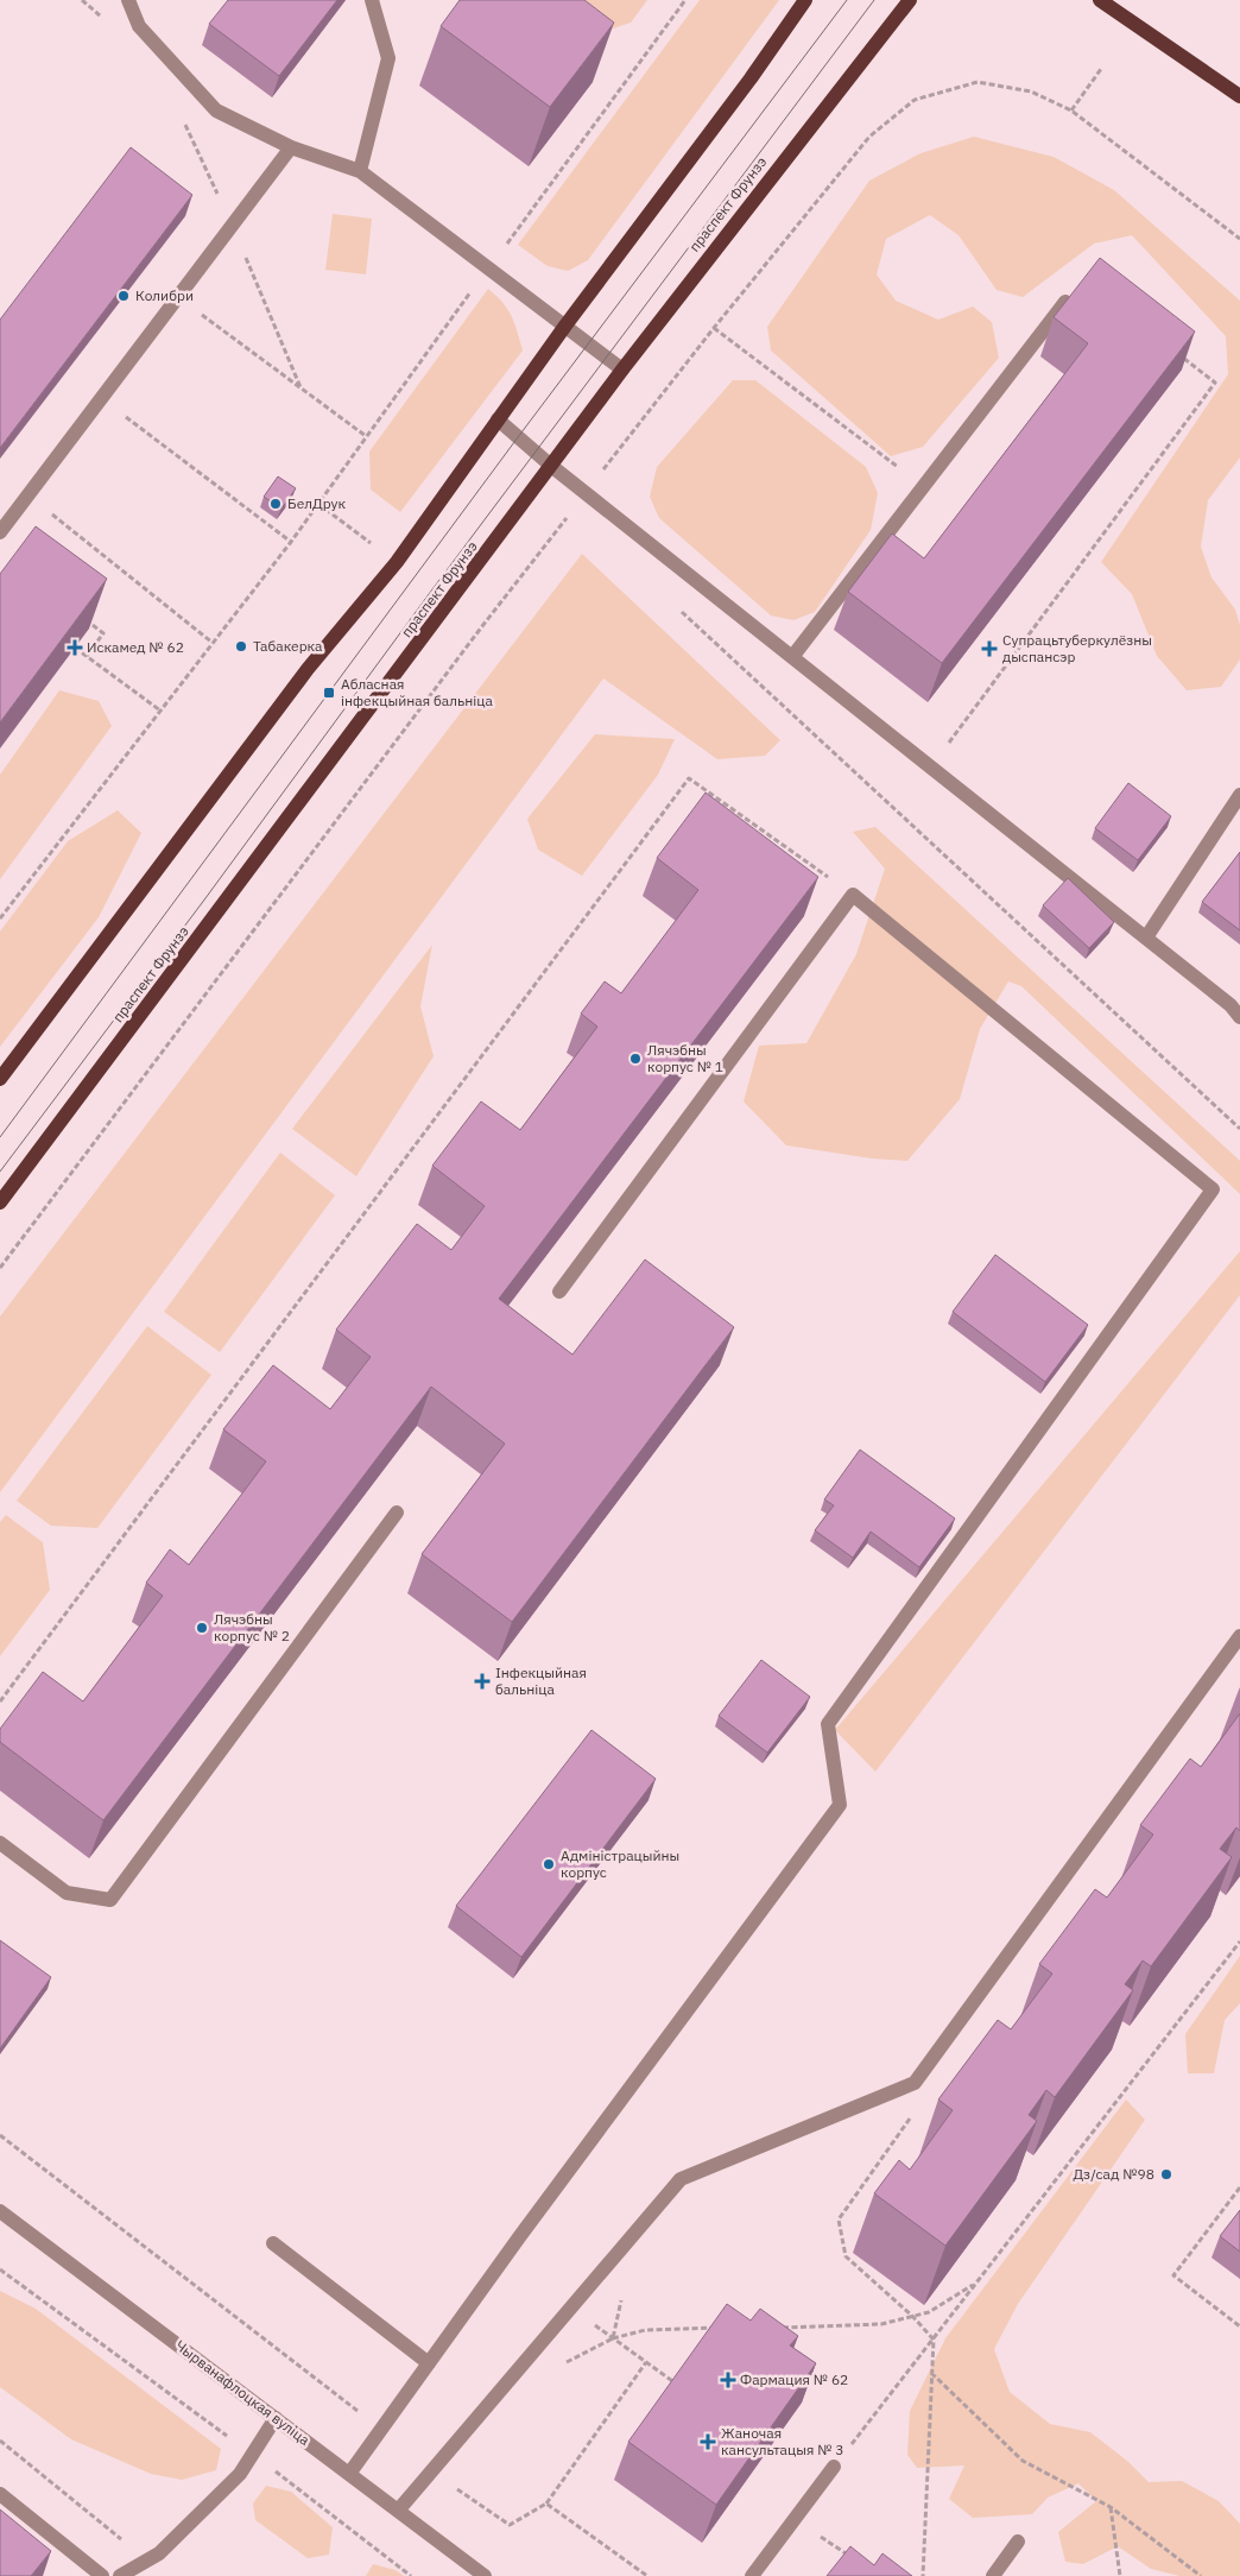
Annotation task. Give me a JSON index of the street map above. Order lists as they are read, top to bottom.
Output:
{
  "streets": {
    "main road": ["праспект Фрунзэ"],
    "street": ["Чырванафлоцкая вуліца"]
  },
  "places": {
    "other": [
      "Колибри",
      "БелДрук",
      "Табакерка",
      "Лячэбны корпус № 1",
      "Лячэбны корпус № 2",
      "Адміністрацыйны корпус",
      "Дз/сад №98"
    ],
    "health": [
      "Искамед № 62",
      "Супрацьтуберкулёзны дыспансэр",
      "Інфекцыйная бальніца",
      "Фармация № 62",
      "Жаночая кансультацыя № 3"
    ],
    "transit": ["Абласная інфекцыйная бальніца"]
  }
}
